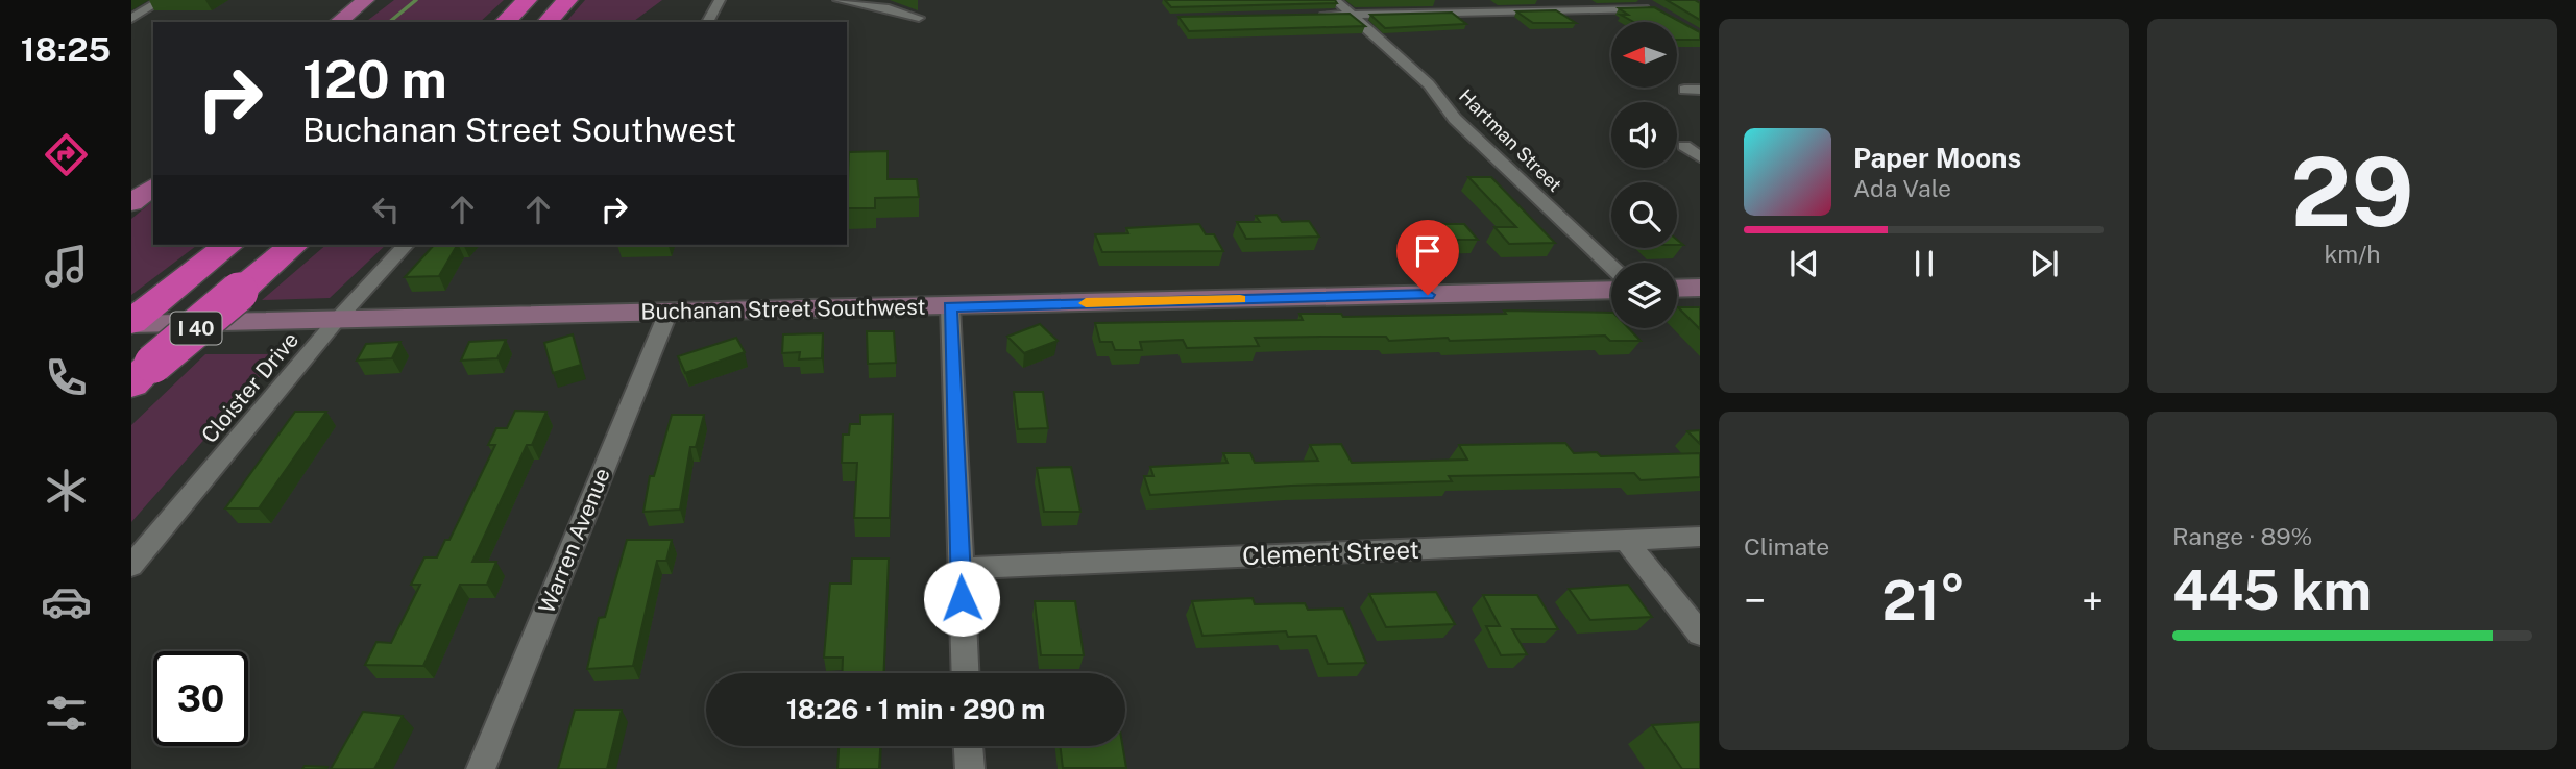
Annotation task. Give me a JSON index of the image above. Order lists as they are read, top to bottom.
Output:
{
  "streets": {
    "highway": ["I 40"],
    "street": [
      "Hartman Street",
      "Buchanan Street Southwest",
      "Cloister Drive",
      "Warren Avenue",
      "Clement Street"
    ]
  },
  "crossings": [
    ["Buchanan Street Southwest", "I 40"],
    ["Buchanan Street Southwest", "Cloister Drive"],
    ["Buchanan Street Southwest", "Warren Avenue"]
  ],
  "north": "left",
  "page": {
    "tabs": "18:25",
    "tile": [
      ["29", "km/h"],
      "Climate",
      ["Range · 89%", "445 km"]
    ],
    "turn": ["120 m", "Buchanan Street Southwest"],
    "song": ["Paper Moons", "Ada Vale"],
    "heat": ["−", "21°", "+"],
    "limit": "30",
    "trip": "18:26 · 1 min · 290 m"
  }
}
